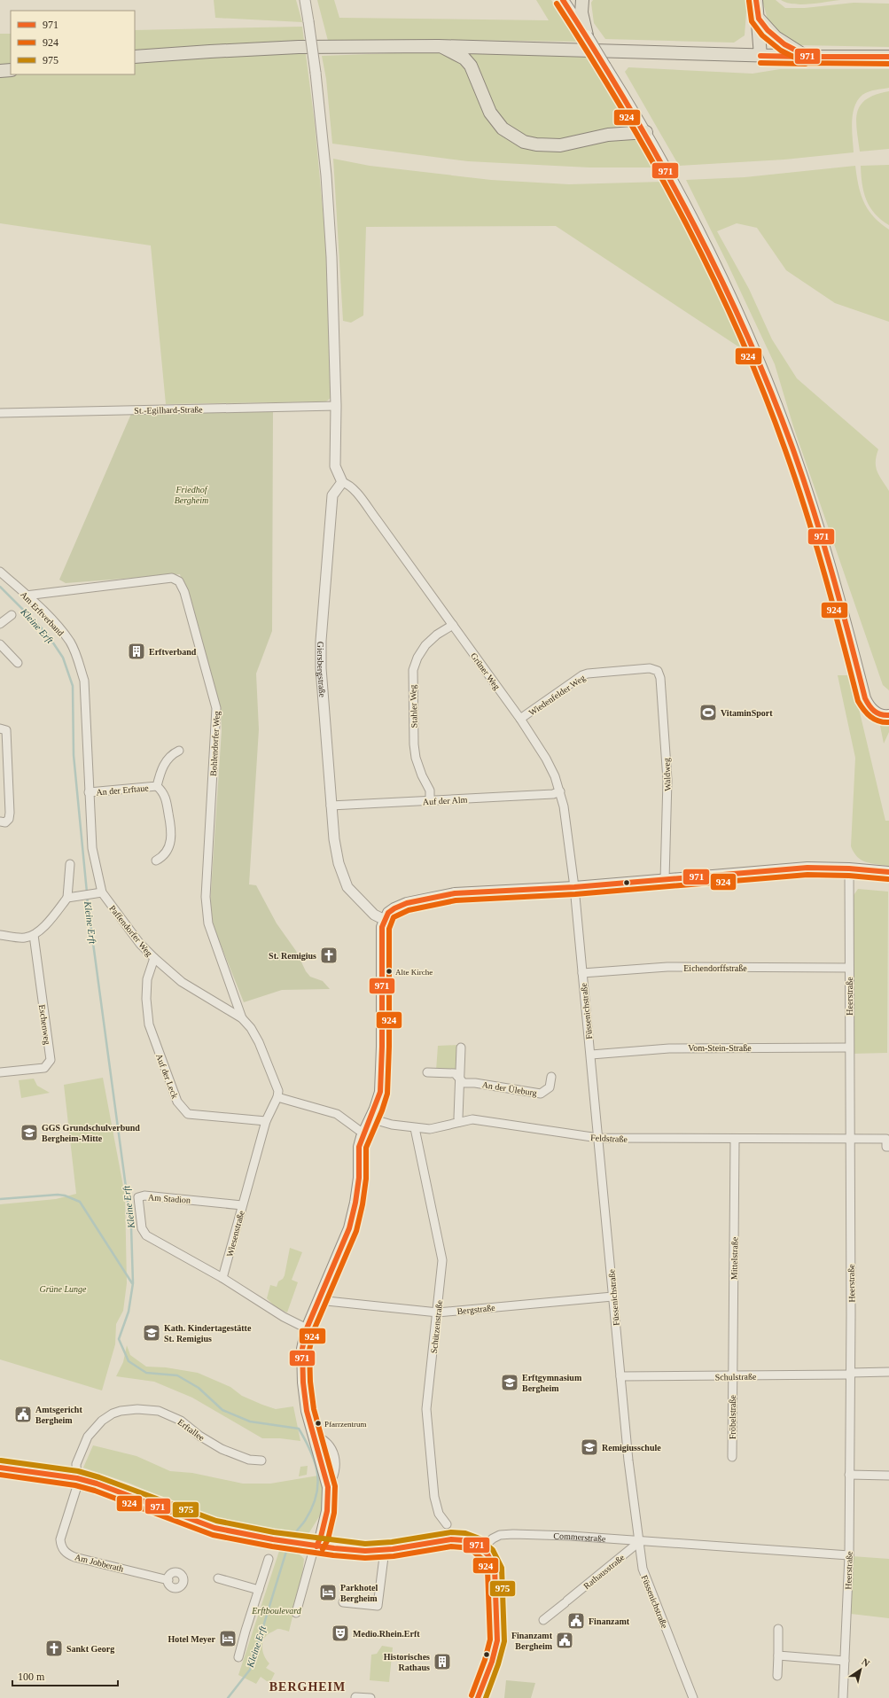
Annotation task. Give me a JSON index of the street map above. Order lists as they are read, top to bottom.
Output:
{
  "streets": {
    "street": [
      "St.-Egilhard-Straße",
      "Am Erftverband",
      "Giersbergstraße",
      "Grüner Weg",
      "Wiedenfelder Weg",
      "Stahler Weg",
      "Bohlendorfer Weg",
      "Waldweg",
      "An der Erftaue",
      "Auf der Alm",
      "Paffendorfer Weg",
      "Eichendorffstraße",
      "Heerstraße",
      "Füssenichstraße",
      "Eschenweg",
      "Vom-Stein-Straße",
      "Auf der Leck",
      "An der Üleburg",
      "Feldstraße",
      "Am Stadion",
      "Wiesenstraße",
      "Mittelstraße",
      "Bergstraße",
      "Schützenstraße",
      "Schulstraße",
      "Fröbelstraße",
      "Erftallee",
      "Commerstraße",
      "Am Jobberath",
      "Rathausstraße"
    ]
  },
  "crossings": [
    ["Am Erftverband", "Bohlendorfer Weg"],
    ["Am Erftverband", "Paffendorfer Weg"],
    ["Giersbergstraße", "Grüner Weg"],
    ["Giersbergstraße", "Auf der Alm"],
    ["Grüner Weg", "Wiedenfelder Weg"],
    ["Grüner Weg", "Stahler Weg"],
    ["Grüner Weg", "Auf der Alm"],
    ["Grüner Weg", "Füssenichstraße"],
    ["Wiedenfelder Weg", "Waldweg"],
    ["Stahler Weg", "Auf der Alm"],
    ["Bohlendorfer Weg", "Paffendorfer Weg"],
    ["An der Erftaue", "Paffendorfer Weg"],
    ["Paffendorfer Weg", "Auf der Leck"],
    ["Paffendorfer Weg", "Wiesenstraße"],
    ["Eichendorffstraße", "Heerstraße"],
    ["Eichendorffstraße", "Füssenichstraße"],
    ["Heerstraße", "Vom-Stein-Straße"],
    ["Heerstraße", "Feldstraße"],
    ["Heerstraße", "Schulstraße"],
    ["Heerstraße", "Commerstraße"],
    ["Füssenichstraße", "Vom-Stein-Straße"],
    ["Füssenichstraße", "Feldstraße"],
    ["Füssenichstraße", "Bergstraße"],
    ["Füssenichstraße", "Schulstraße"],
    ["Füssenichstraße", "Commerstraße"],
    ["Füssenichstraße", "Rathausstraße"],
    ["Auf der Leck", "Wiesenstraße"],
    ["Feldstraße", "Mittelstraße"],
    ["Feldstraße", "Schützenstraße"],
    ["Am Stadion", "Wiesenstraße"],
    ["Mittelstraße", "Schulstraße"],
    ["Mittelstraße", "Fröbelstraße"],
    ["Bergstraße", "Schützenstraße"],
    ["Schulstraße", "Fröbelstraße"],
    ["Erftallee", "Am Jobberath"],
    ["Commerstraße", "Rathausstraße"]
  ],
  "districts": ["BERGHEIM"],
  "water": ["Kleine Erft"],
  "parks": ["Friedhof Bergheim", "Grüne Lunge", "Erftboulevard"],
  "places": {
    "building": ["Erftverband", "Historisches Rathaus"],
    "sports": ["VitaminSport"],
    "church": ["St. Remigius", "Sankt Georg"],
    "other": ["Alte Kirche", "Pfarrzentrum"],
    "school or university": [
      "GGS Grundschulverbund Bergheim-Mitte",
      "Kath. Kindertagestätte St. Remigius",
      "Erftgymnasium Bergheim",
      "Remigiusschule"
    ],
    "public building": ["Amtsgericht Bergheim", "Finanzamt", "Finanzamt Bergheim"],
    "hotel": ["Parkhotel Bergheim", "Hotel Meyer"],
    "theatre": ["Medio.Rhein.Erft"]
  },
  "lines": ["transit line 971", "transit line 924", "transit line 975"],
  "legend": ["971", "924", "975"],
  "scale_bar": "100 m",
  "north": "top right"
}
